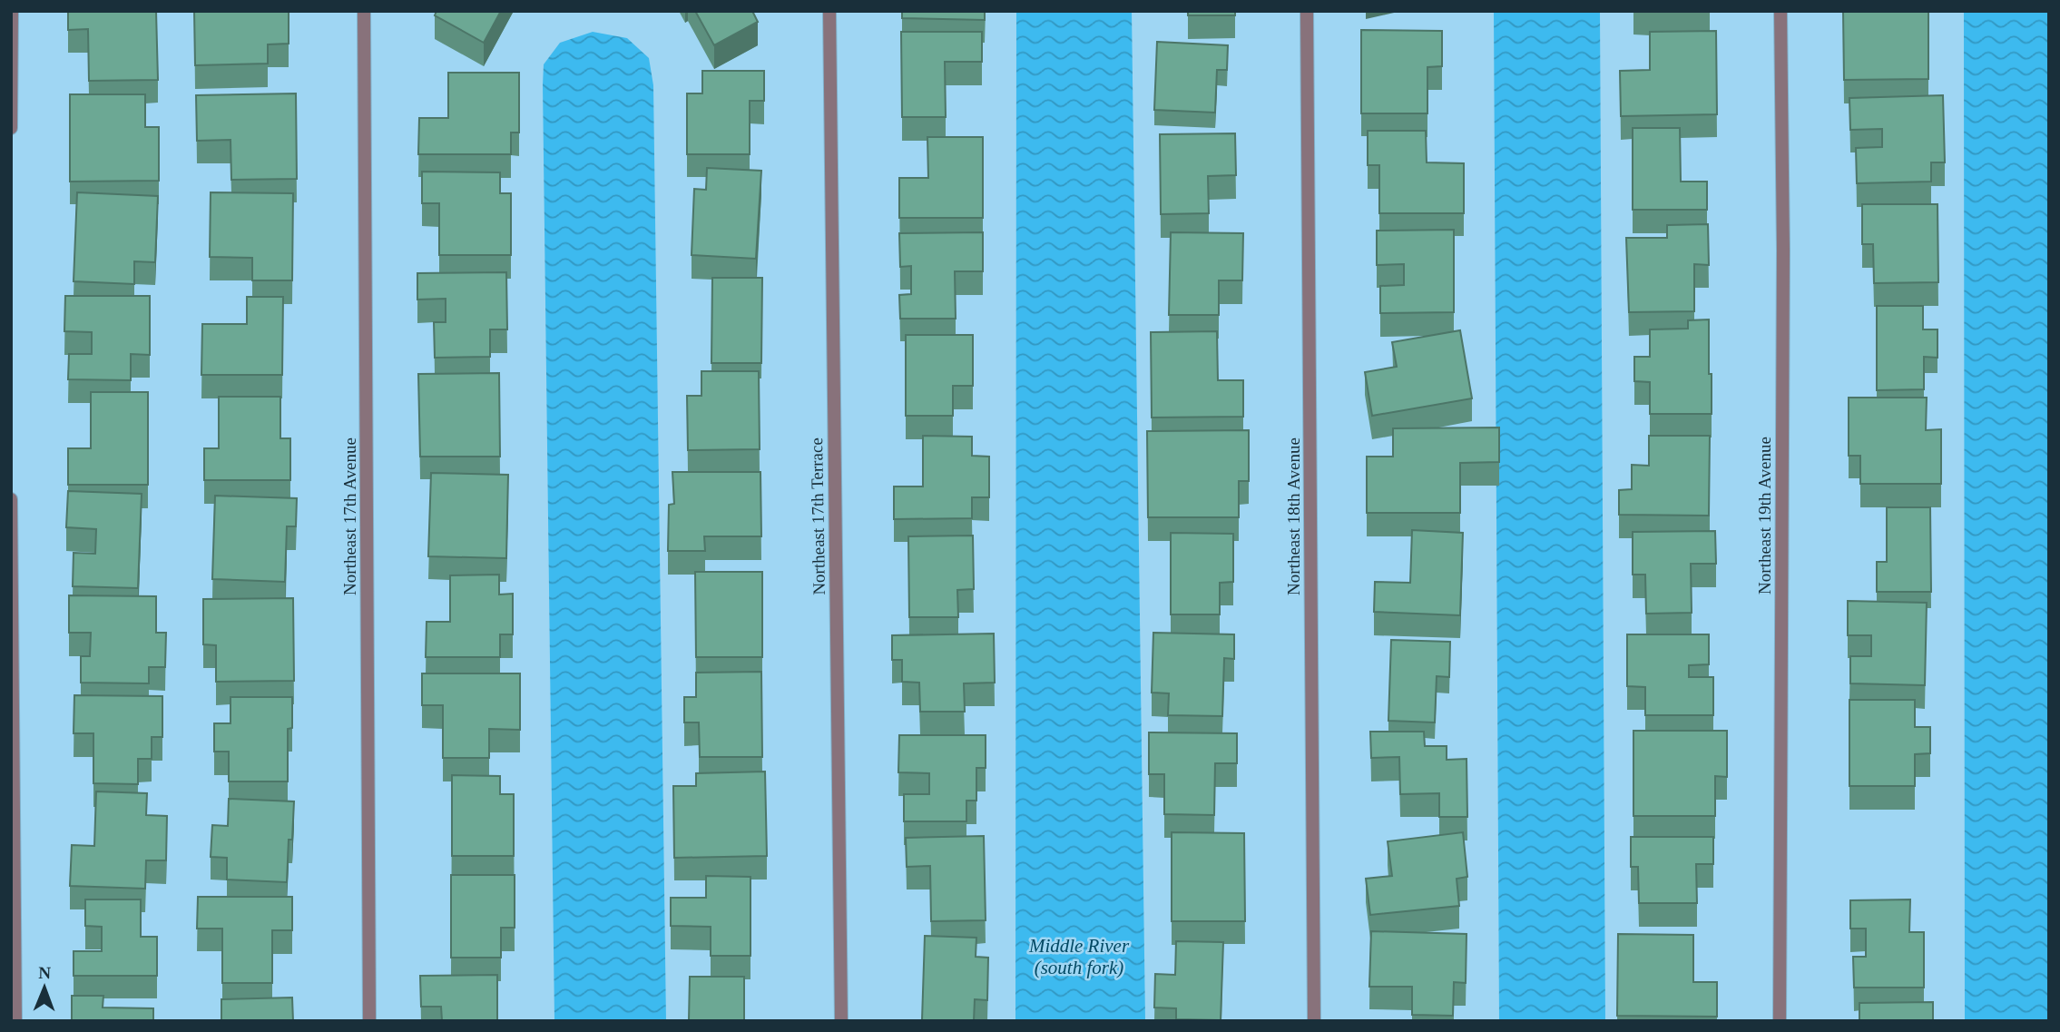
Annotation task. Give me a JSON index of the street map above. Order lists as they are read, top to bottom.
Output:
{
  "streets": {
    "street": [
      "Northeast 19th Avenue",
      "Northeast 17th Avenue",
      "Northeast 17th Terrace",
      "Northeast 18th Avenue"
    ]
  },
  "water": ["Middle River (south fork)"],
  "north": "top"
}
